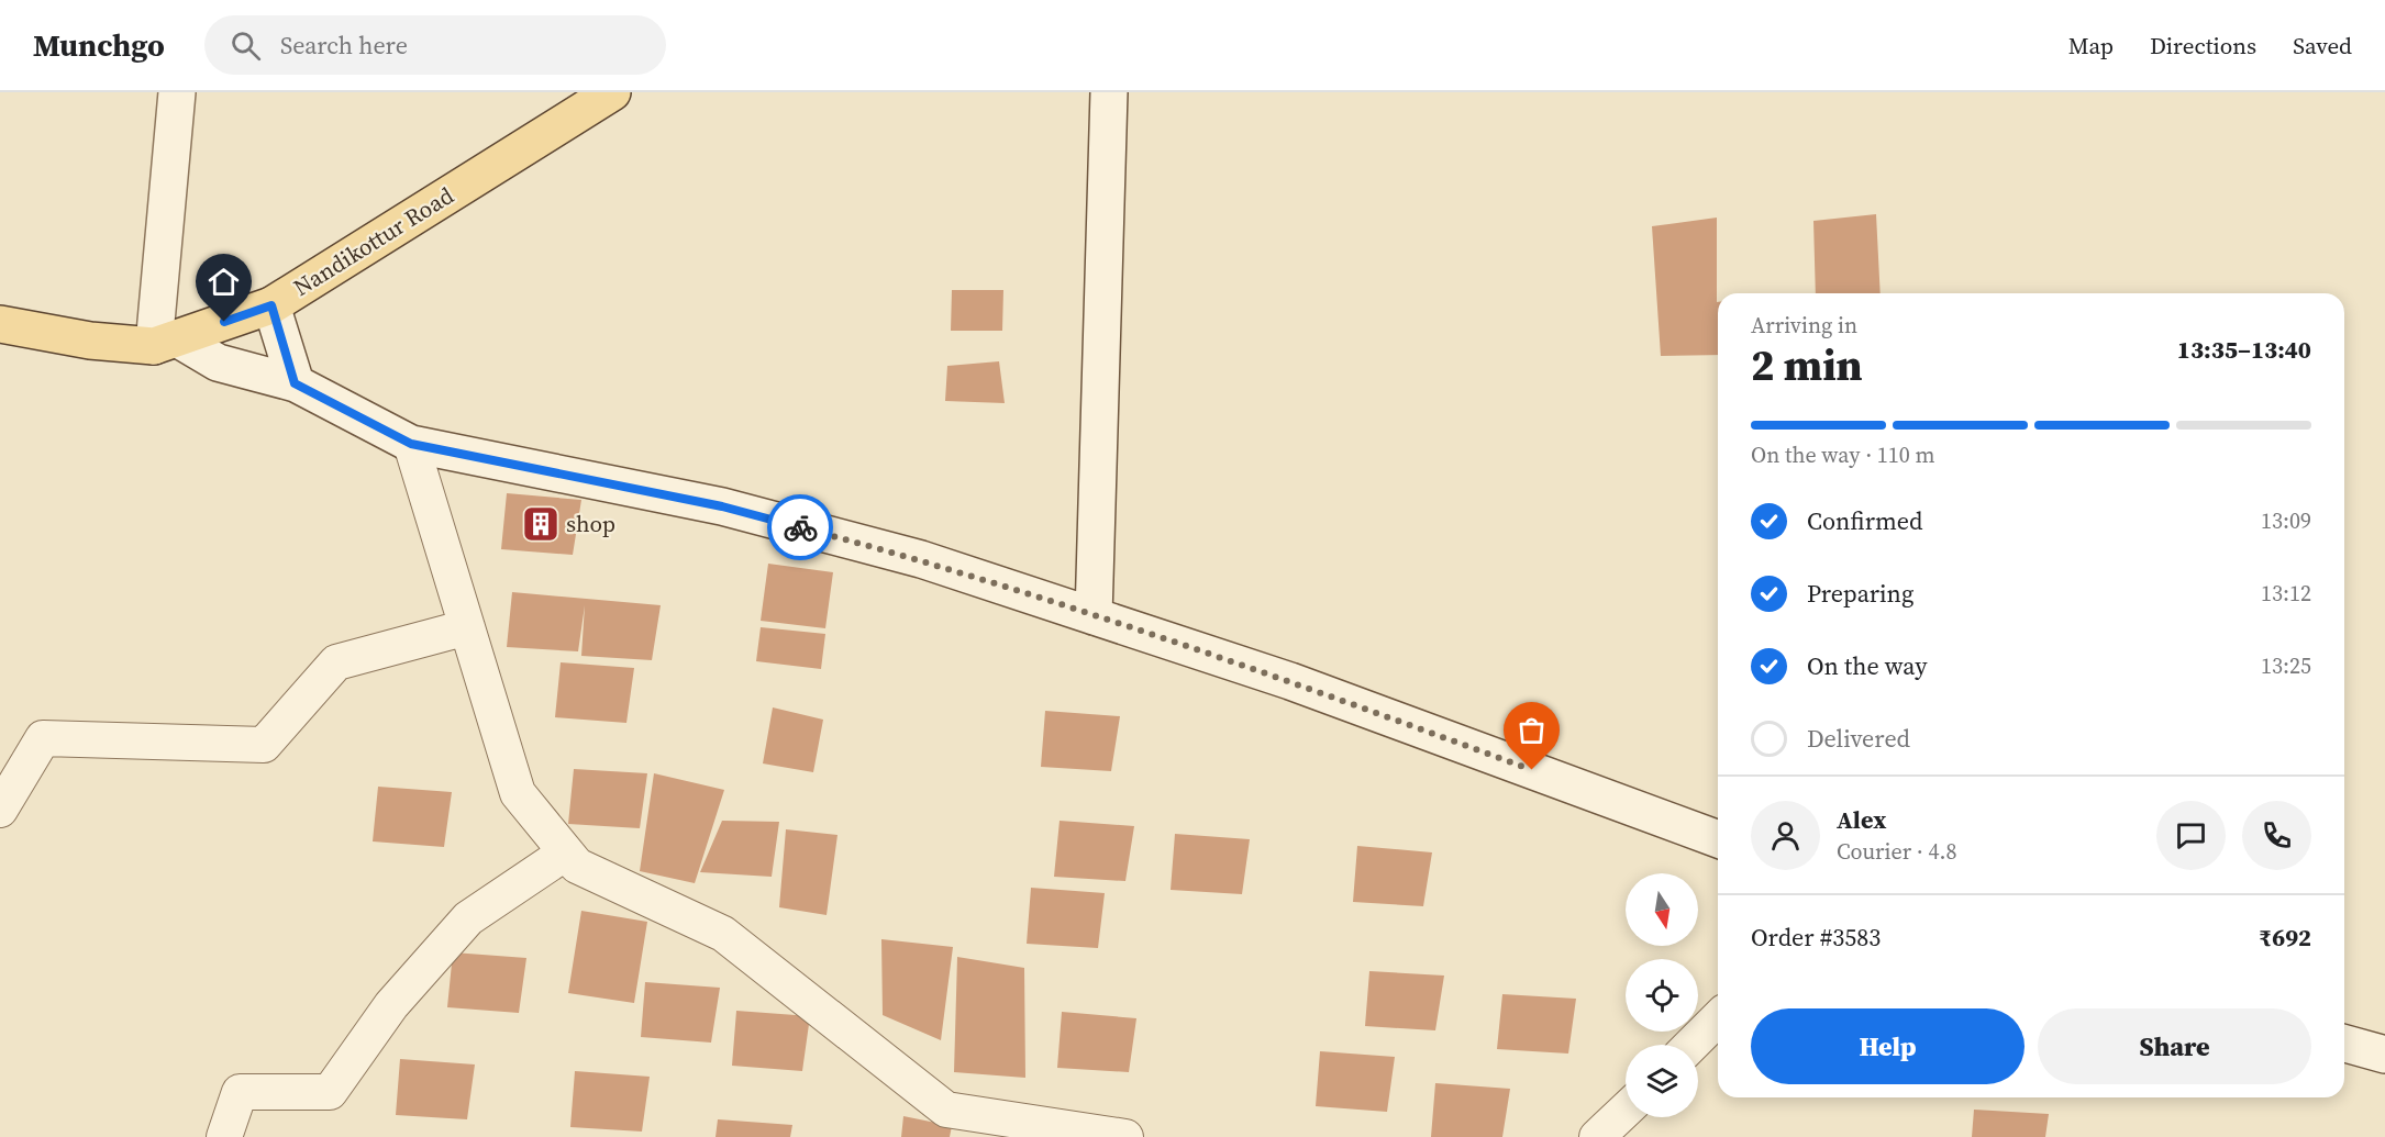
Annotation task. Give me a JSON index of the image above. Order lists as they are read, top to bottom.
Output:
{
  "streets": {
    "main road": ["Nandikottur Road"]
  },
  "places": {
    "building": ["shop"]
  },
  "north": "bottom",
  "page": {
    "header": "Munchgo",
    "search": "Search here",
    "nav": ["Map", "Directions", "Saved"],
    "heading": ["2 min", "Arriving in", "13:35–13:40"],
    "panel": [
      "Alex",
      "Courier · 4.8",
      "Order #3583",
      "₹692"
    ],
    "bar": "On the way · 110 m",
    "list": [
      ["Confirmed", "13:09"],
      ["Preparing", "13:12"],
      ["On the way", "13:25"],
      "Delivered"
    ],
    "buttons": ["Help", "Share"]
  }
}
